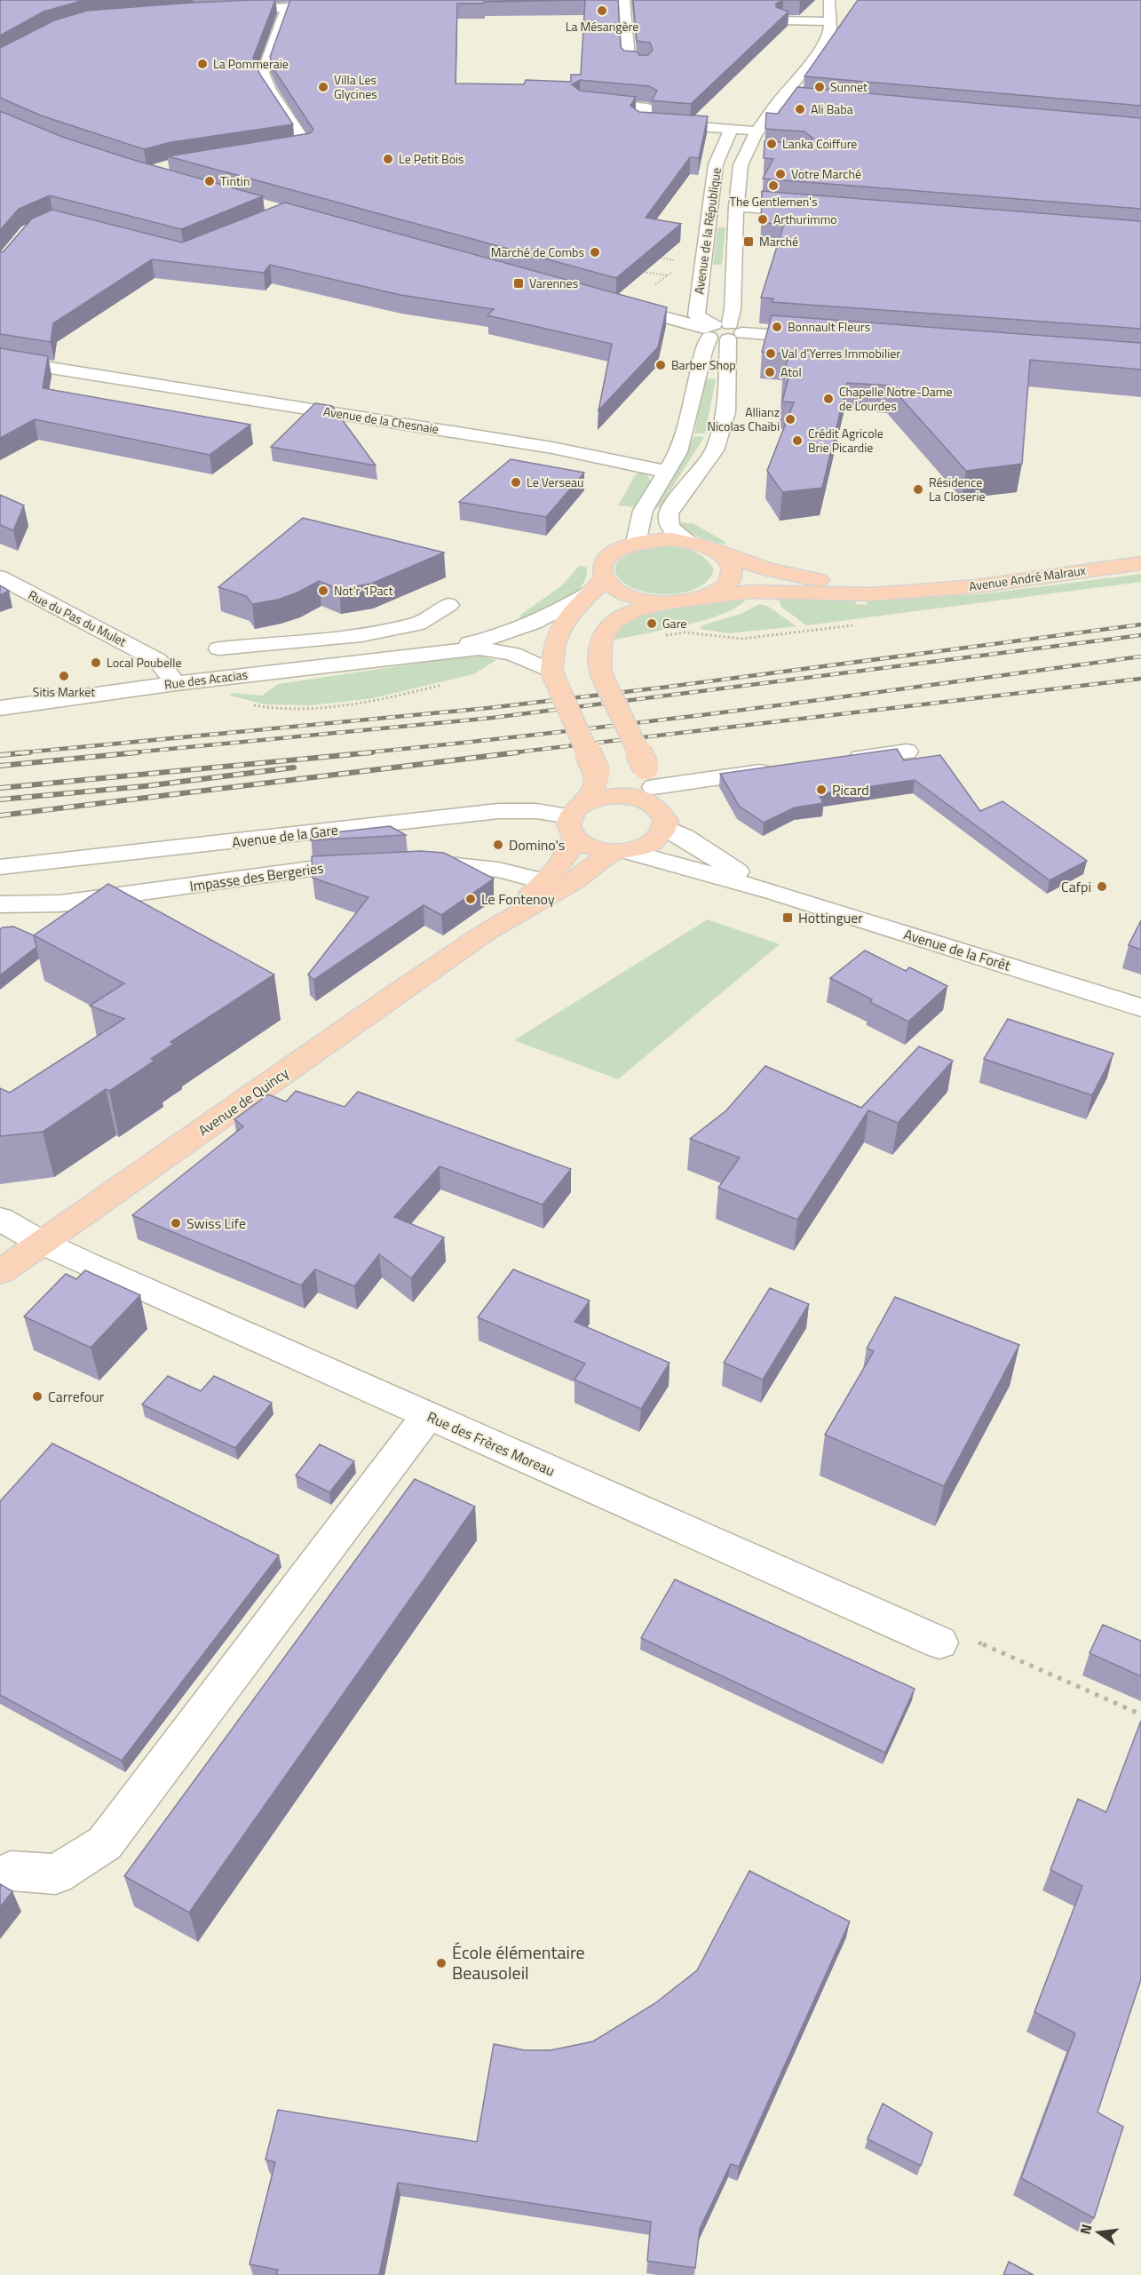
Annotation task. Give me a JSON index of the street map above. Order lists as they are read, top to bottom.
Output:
{
  "streets": {
    "main road": ["Avenue André Malraux", "Avenue de Quincy"],
    "street": [
      "Avenue de la République",
      "Avenue de la Chesnaie",
      "Rue du Pas du Mulet",
      "Rue des Acacias",
      "Avenue de la Gare",
      "Impasse des Bergeries",
      "Avenue de la Forêt",
      "Rue des Frères Moreau"
    ]
  },
  "crossings": [
    ["Avenue de la République", "Avenue de la Chesnaie"],
    ["Rue du Pas du Mulet", "Rue des Acacias"],
    ["Rue des Acacias", "Avenue de Quincy"],
    ["Avenue de la Gare", "Avenue de Quincy"],
    ["Avenue de la Forêt", "Avenue de Quincy"],
    ["Avenue de Quincy", "Rue des Frères Moreau"]
  ],
  "places": {
    "other": [
      "La Mésangère",
      "La Pommeraie",
      "Villa Les Glycines",
      "Sunnet",
      "Ali Baba",
      "Lanka Coiffure",
      "Le Petit Bois",
      "Votre Marché",
      "Tintin",
      "The Gentlemen's",
      "Arthurimmo",
      "Marché de Combs",
      "Bonnault Fleurs",
      "Val d'Yerres Immobilier",
      "Barber Shop",
      "Atol",
      "Chapelle Notre-Dame de Lourdes",
      "Allianz Nicolas Chaibi",
      "Crédit Agricole Brie Picardie",
      "Le Verseau",
      "Résidence La Closerie",
      "Not'r 1Pact",
      "Gare",
      "Local Poubelle",
      "Sitis Market",
      "Picard",
      "Domino's",
      "Cafpi",
      "Le Fontenoy",
      "Swiss Life",
      "Carrefour",
      "École élémentaire Beausoleil"
    ],
    "transit": ["Marché", "Varennes", "Hottinguer"]
  },
  "north": "left"
}
